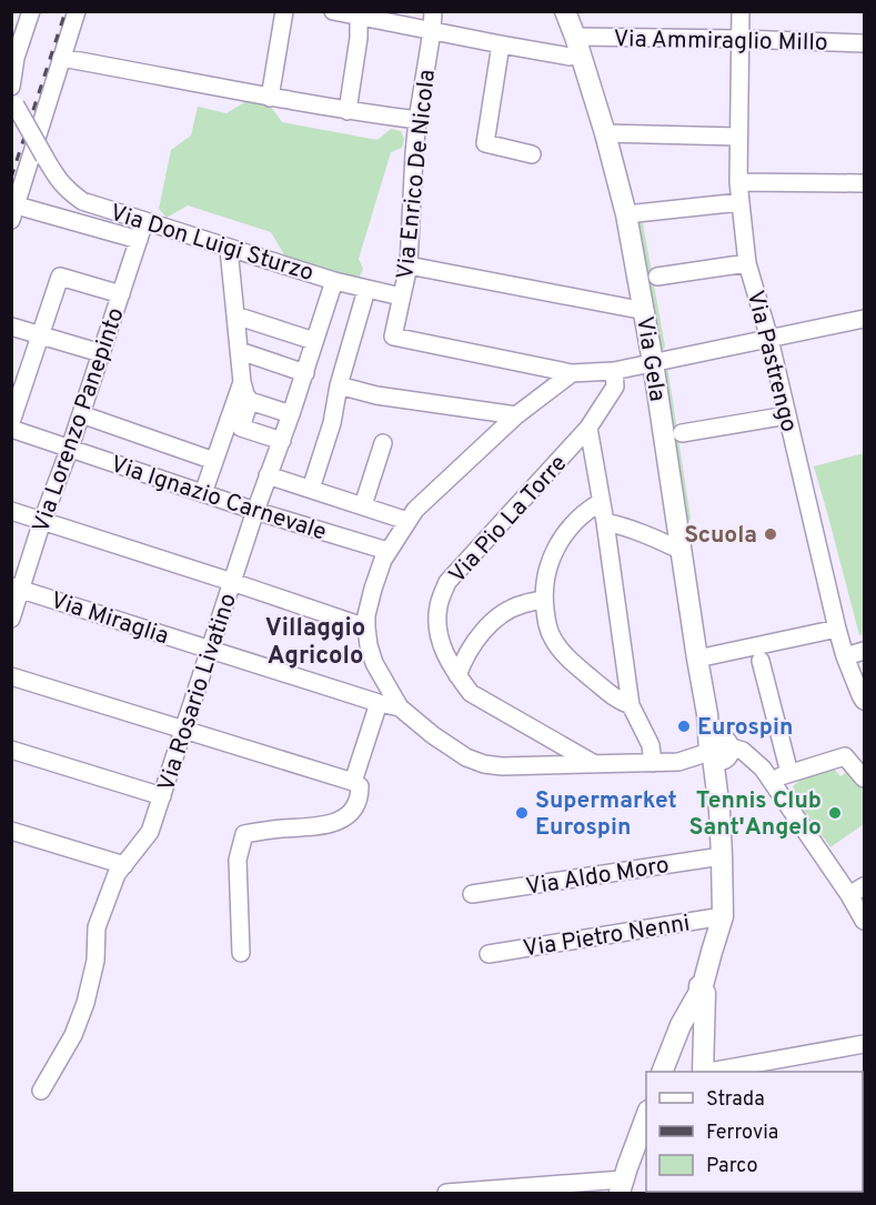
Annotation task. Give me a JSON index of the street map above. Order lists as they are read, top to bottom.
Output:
{
  "streets": {
    "main road": ["Via Gela"],
    "street": [
      "Via Ammiraglio Millo",
      "Via Enrico De Nicola",
      "Via Don Luigi Sturzo",
      "Via Pastrengo",
      "Via Lorenzo Panepinto",
      "Via Ignazio Carnevale",
      "Via Pio La Torre",
      "Via Miraglia",
      "Via Rosario Livatino",
      "Via Aldo Moro",
      "Via Pietro Nenni"
    ]
  },
  "crossings": [
    ["Via Ammiraglio Millo", "Via Enrico De Nicola"],
    ["Via Ammiraglio Millo", "Via Gela"],
    ["Via Ammiraglio Millo", "Via Pastrengo"],
    ["Via Enrico De Nicola", "Via Don Luigi Sturzo"],
    ["Via Don Luigi Sturzo", "Via Lorenzo Panepinto"],
    ["Via Don Luigi Sturzo", "Via Rosario Livatino"],
    ["Via Lorenzo Panepinto", "Via Ignazio Carnevale"],
    ["Via Lorenzo Panepinto", "Via Miraglia"],
    ["Via Ignazio Carnevale", "Via Rosario Livatino"],
    ["Via Miraglia", "Via Rosario Livatino"]
  ],
  "districts": ["Villaggio Agricolo"],
  "places": [
    "Scuola",
    "Eurospin",
    "Supermarket Eurospin",
    "Tennis Club Sant'Angelo"
  ],
  "legend": ["Strada", "Ferrovia", "Parco"]
}
